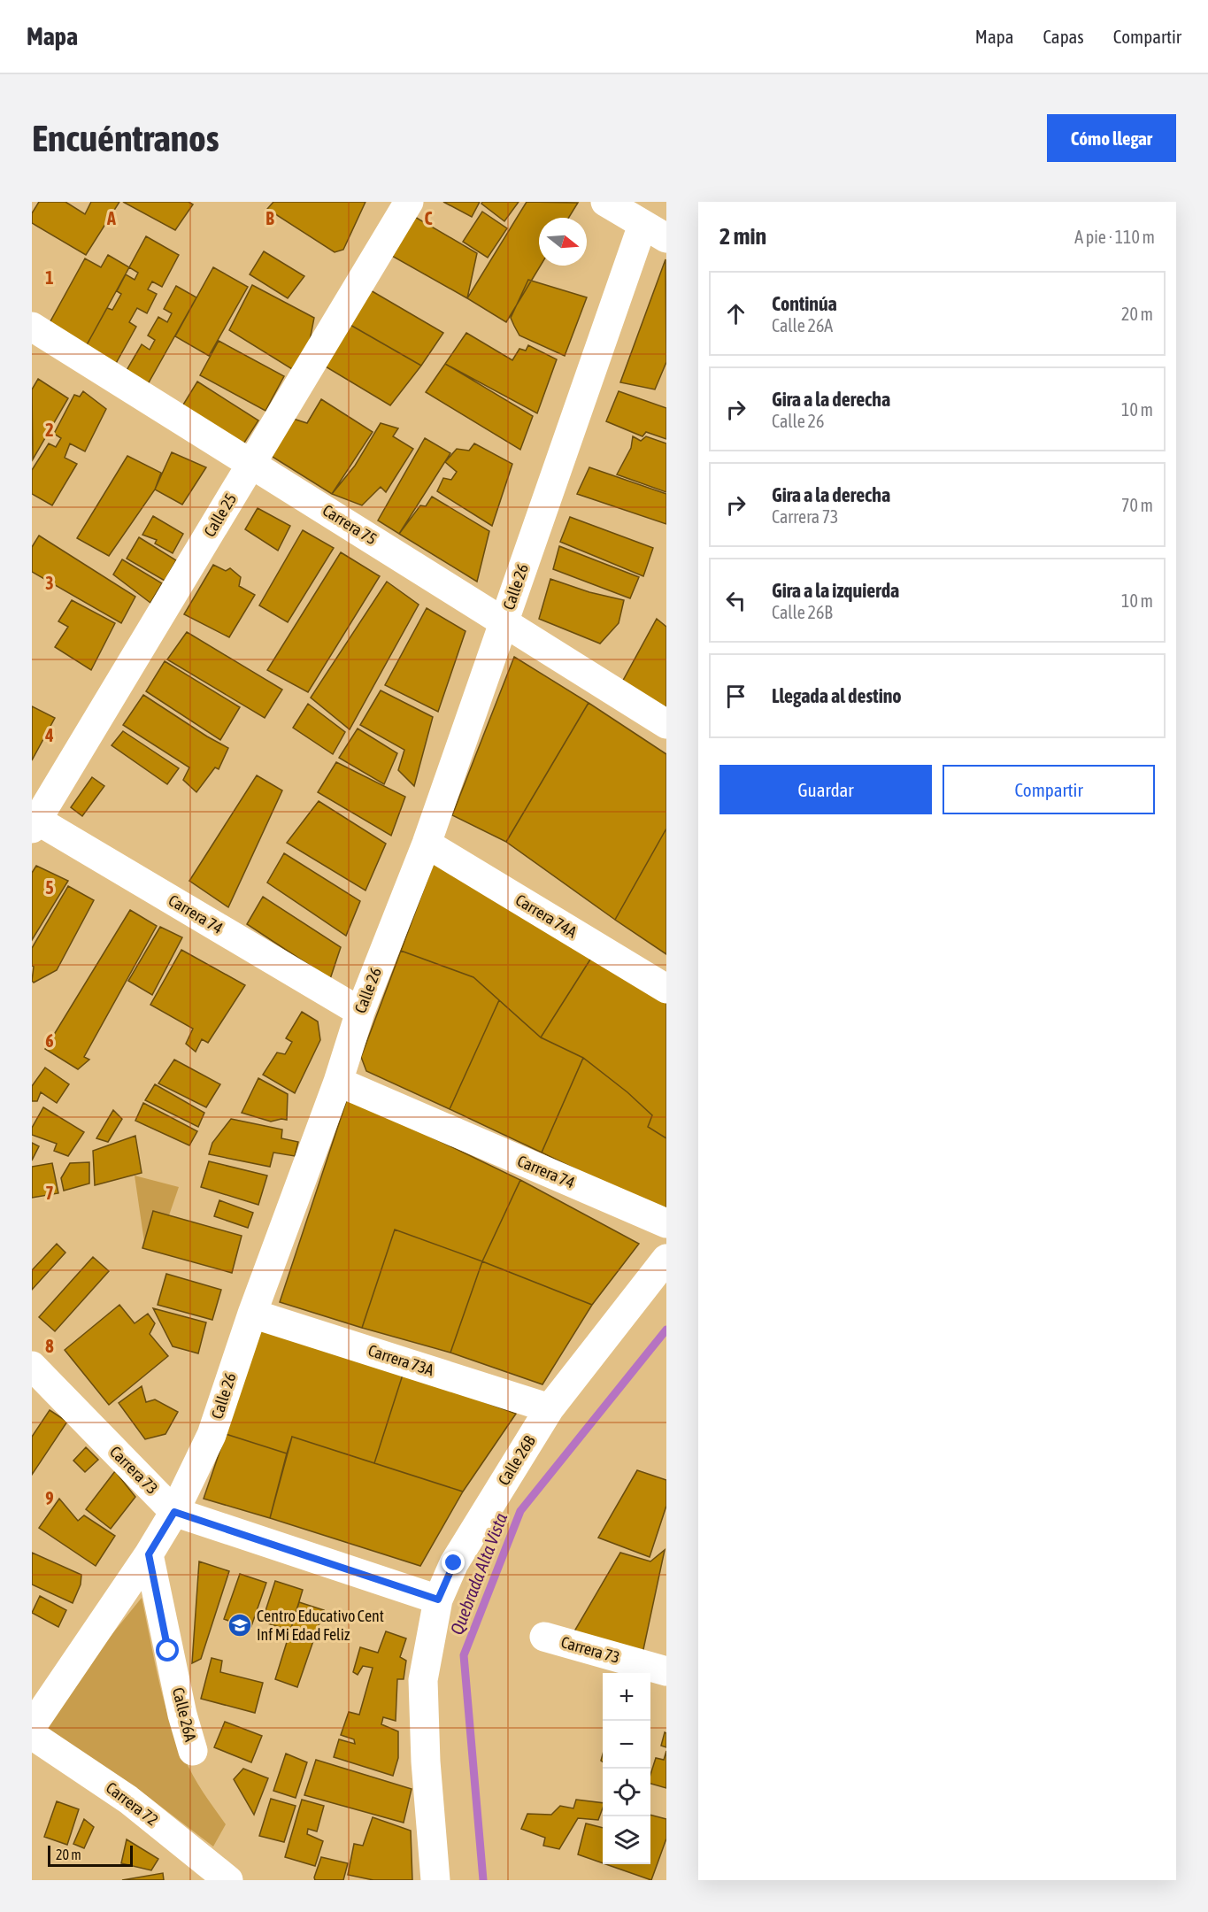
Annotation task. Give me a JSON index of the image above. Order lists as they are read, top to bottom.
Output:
{
  "streets": {
    "street": [
      "Calle 25",
      "Carrera 75",
      "Calle 26",
      "Carrera 74",
      "Carrera 74A",
      "Carrera 73A",
      "Calle 26B",
      "Carrera 73",
      "Calle 26A",
      "Carrera 72"
    ]
  },
  "crossings": [
    ["Calle 25", "Carrera 75"],
    ["Calle 25", "Carrera 74"],
    ["Carrera 75", "Calle 26"],
    ["Calle 26", "Carrera 74"],
    ["Calle 26", "Carrera 74A"],
    ["Calle 26", "Carrera 73A"],
    ["Calle 26", "Carrera 73"],
    ["Calle 26", "Calle 26A"],
    ["Carrera 73A", "Calle 26B"],
    ["Calle 26B", "Carrera 73"]
  ],
  "water": ["Quebrada Alta Vista"],
  "places": {
    "school or university": ["Centro Educativo Cent Inf Mi Edad Feliz"]
  },
  "scale_bar": "20 m",
  "north": "right",
  "page": {
    "header": "Mapa",
    "nav": ["Mapa", "Capas", "Compartir"],
    "buttons": [
      "Cómo llegar",
      ["Guardar", "Compartir"]
    ],
    "title": "Encuéntranos",
    "heading": ["2 min", "A pie · 110 m"],
    "list": [
      ["Continúa", "Calle 26A", "20 m"],
      ["Gira a la derecha", "Calle 26", "10 m"],
      ["Gira a la derecha", "Carrera 73", "70 m"],
      ["Gira a la izquierda", "Calle 26B", "10 m"],
      "Llegada al destino"
    ],
    "map_buttons": ["+", "−"],
    "scale": "20 m"
  },
  "grid": {
    "columns": ["A", "B", "C"],
    "rows": [
      "1",
      "2",
      "3",
      "4",
      "5",
      "6",
      "7",
      "8",
      "9"
    ]
  }
}
